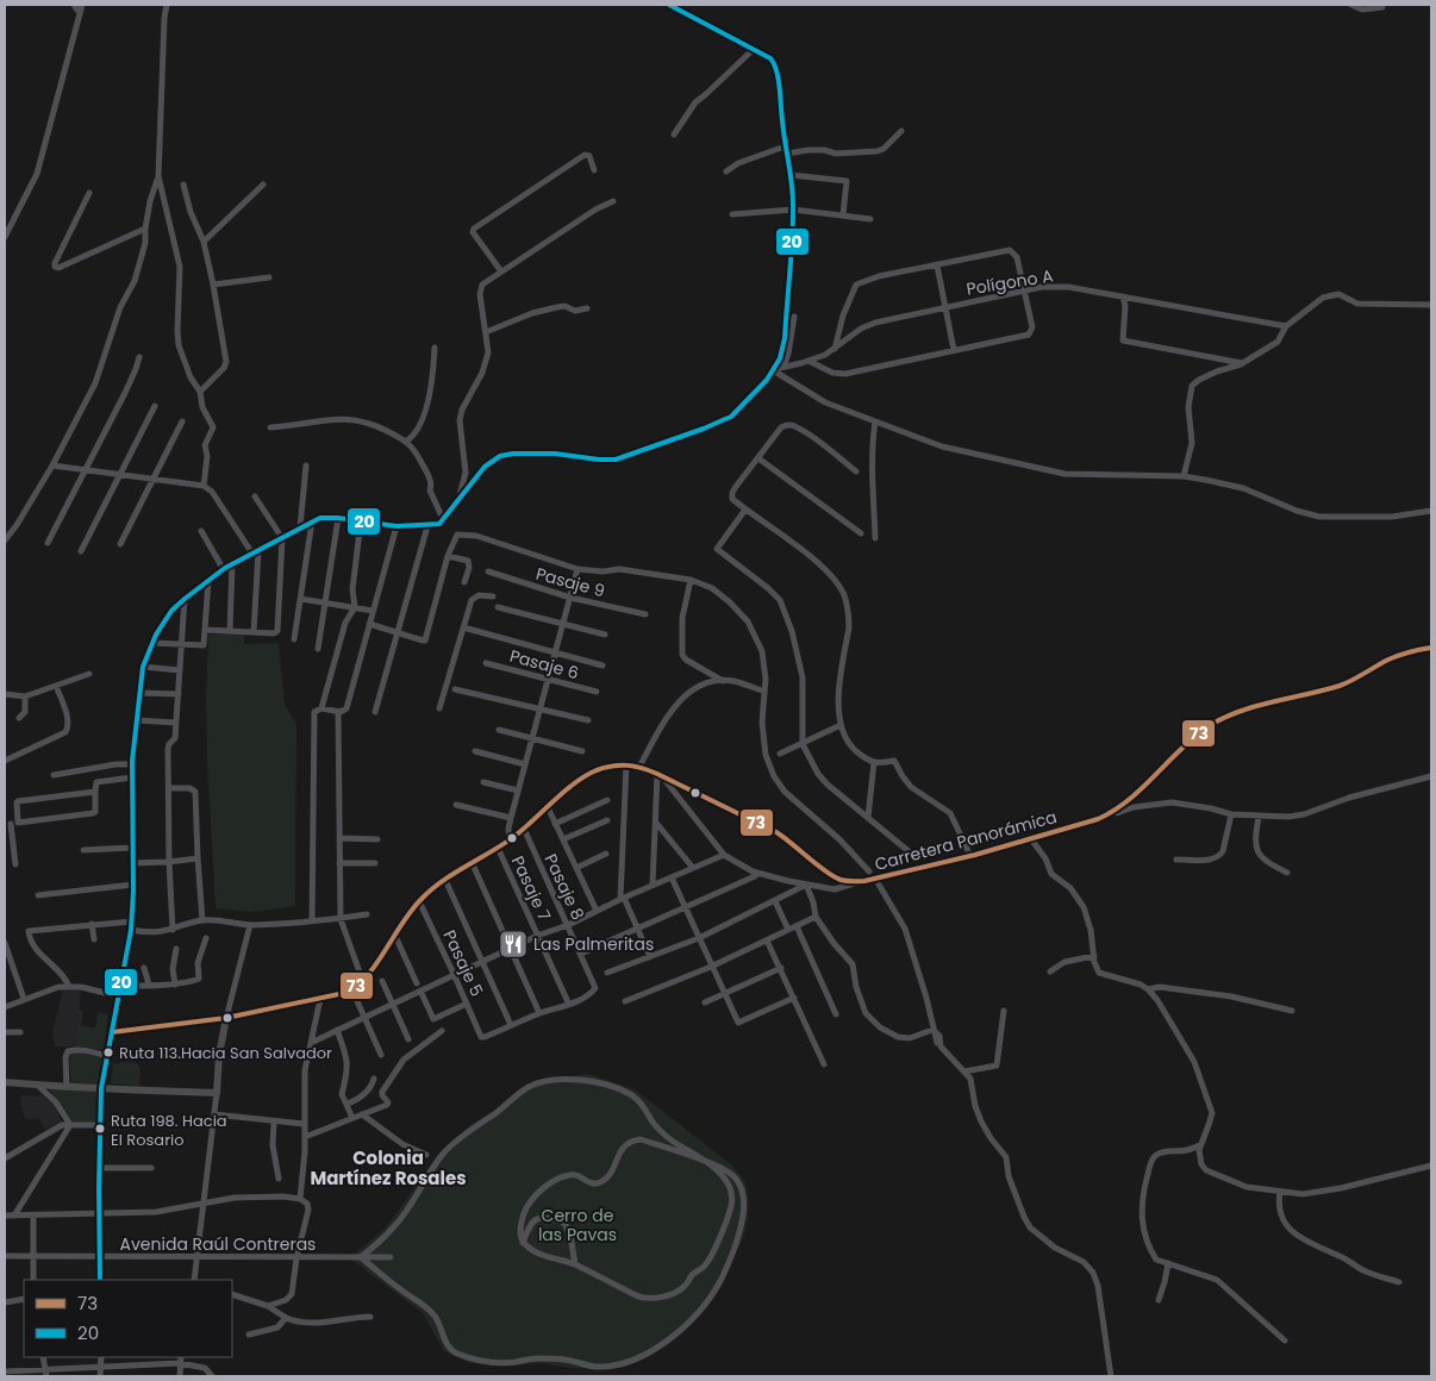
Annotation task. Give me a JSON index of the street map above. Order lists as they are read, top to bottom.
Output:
{
  "streets": {
    "street": [
      "Polígono A",
      "Pasaje 9",
      "Pasaje 6",
      "Carretera Panorámica",
      "Pasaje 8",
      "Pasaje 7",
      "Pasaje 5",
      "Avenida Raúl Contreras"
    ]
  },
  "crossings": [
    ["Pasaje 8", "Pasaje 7"]
  ],
  "districts": ["Colonia Martínez Rosales"],
  "parks": ["Cerro de las Pavas"],
  "places": {
    "restaurant": ["Las Palmeritas"],
    "other": ["Ruta 113.Hacia San Salvador", "Ruta 198. Hacia El Rosario"]
  },
  "lines": ["transit line 20", "transit line 73"],
  "legend": ["73", "20"]
}
